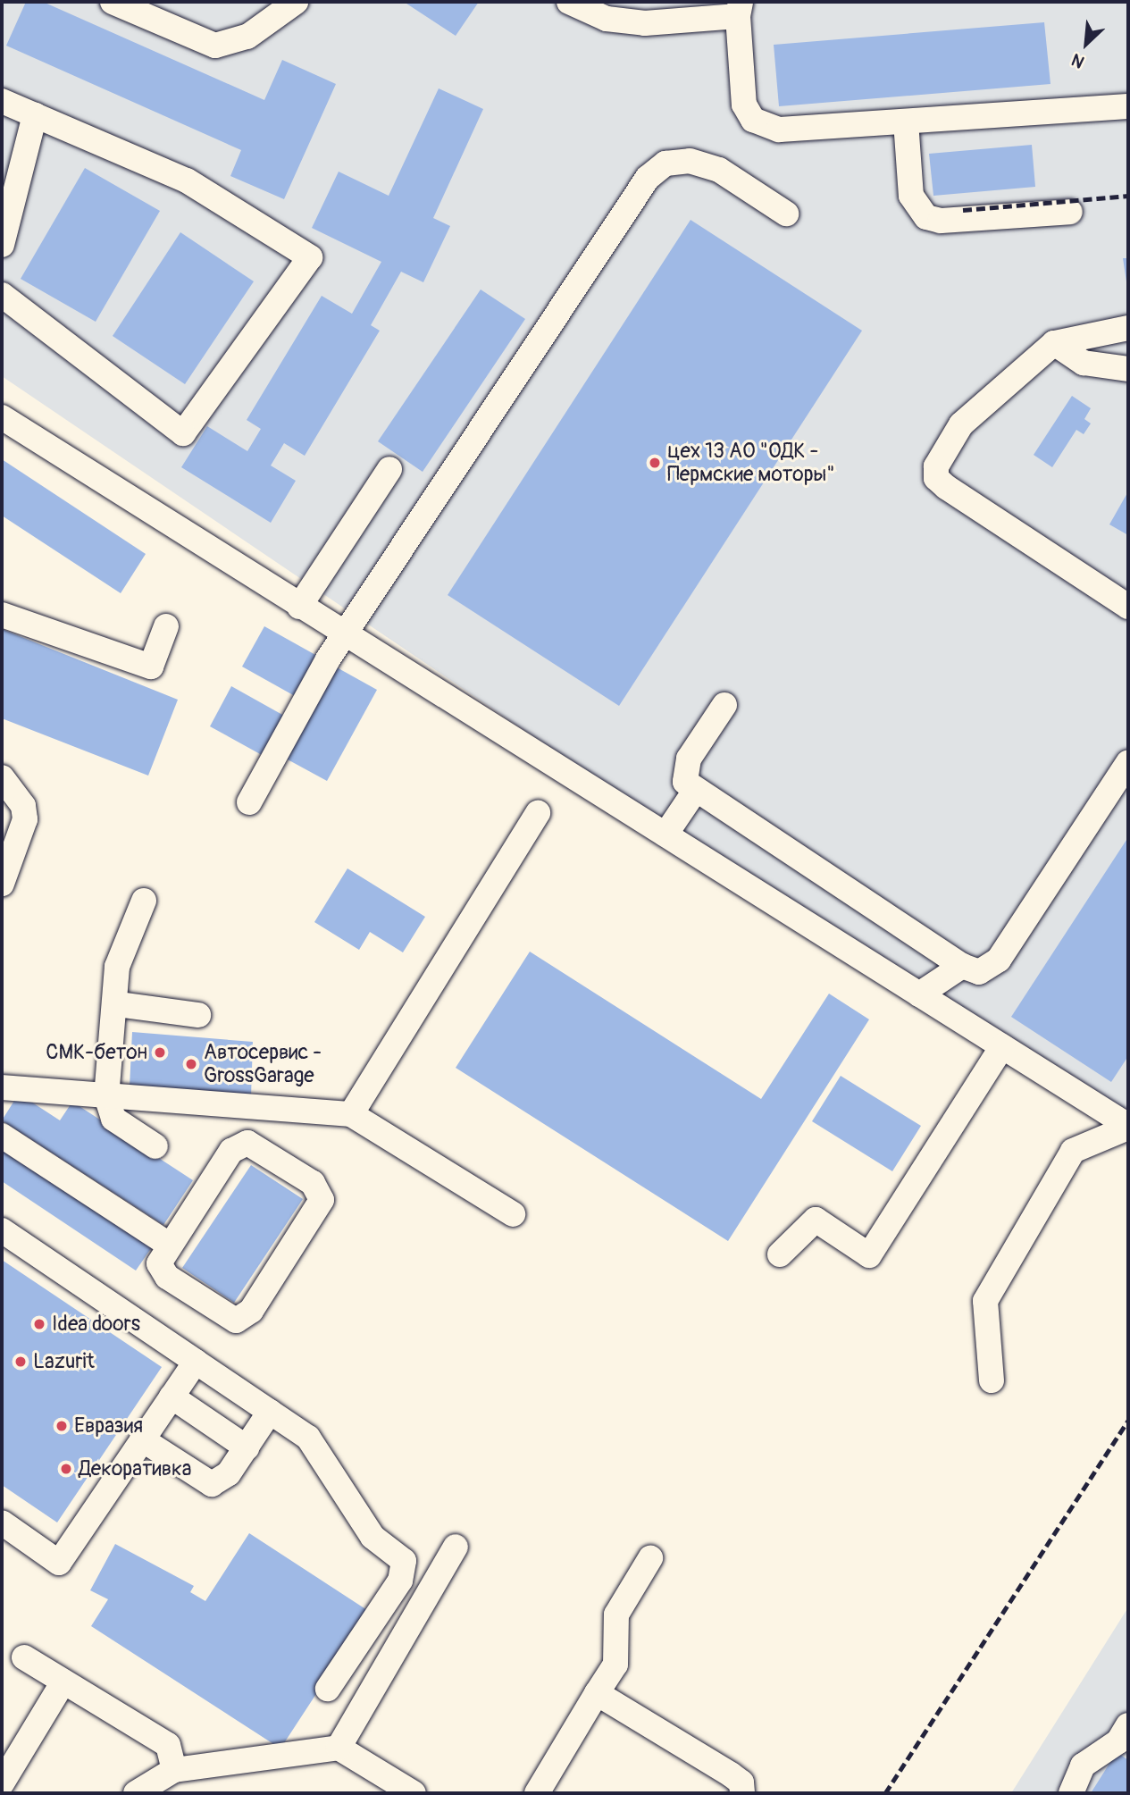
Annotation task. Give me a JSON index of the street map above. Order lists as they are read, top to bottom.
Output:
{
  "places": [
    "цех 13 АО \"ОДК - Пермские моторы\"",
    "СМК-бетон",
    "Автосервис - GrossGarage",
    "Idea doors",
    "Lazurit",
    "Евразия",
    "Декоративка"
  ],
  "north": "bottom left"
}
